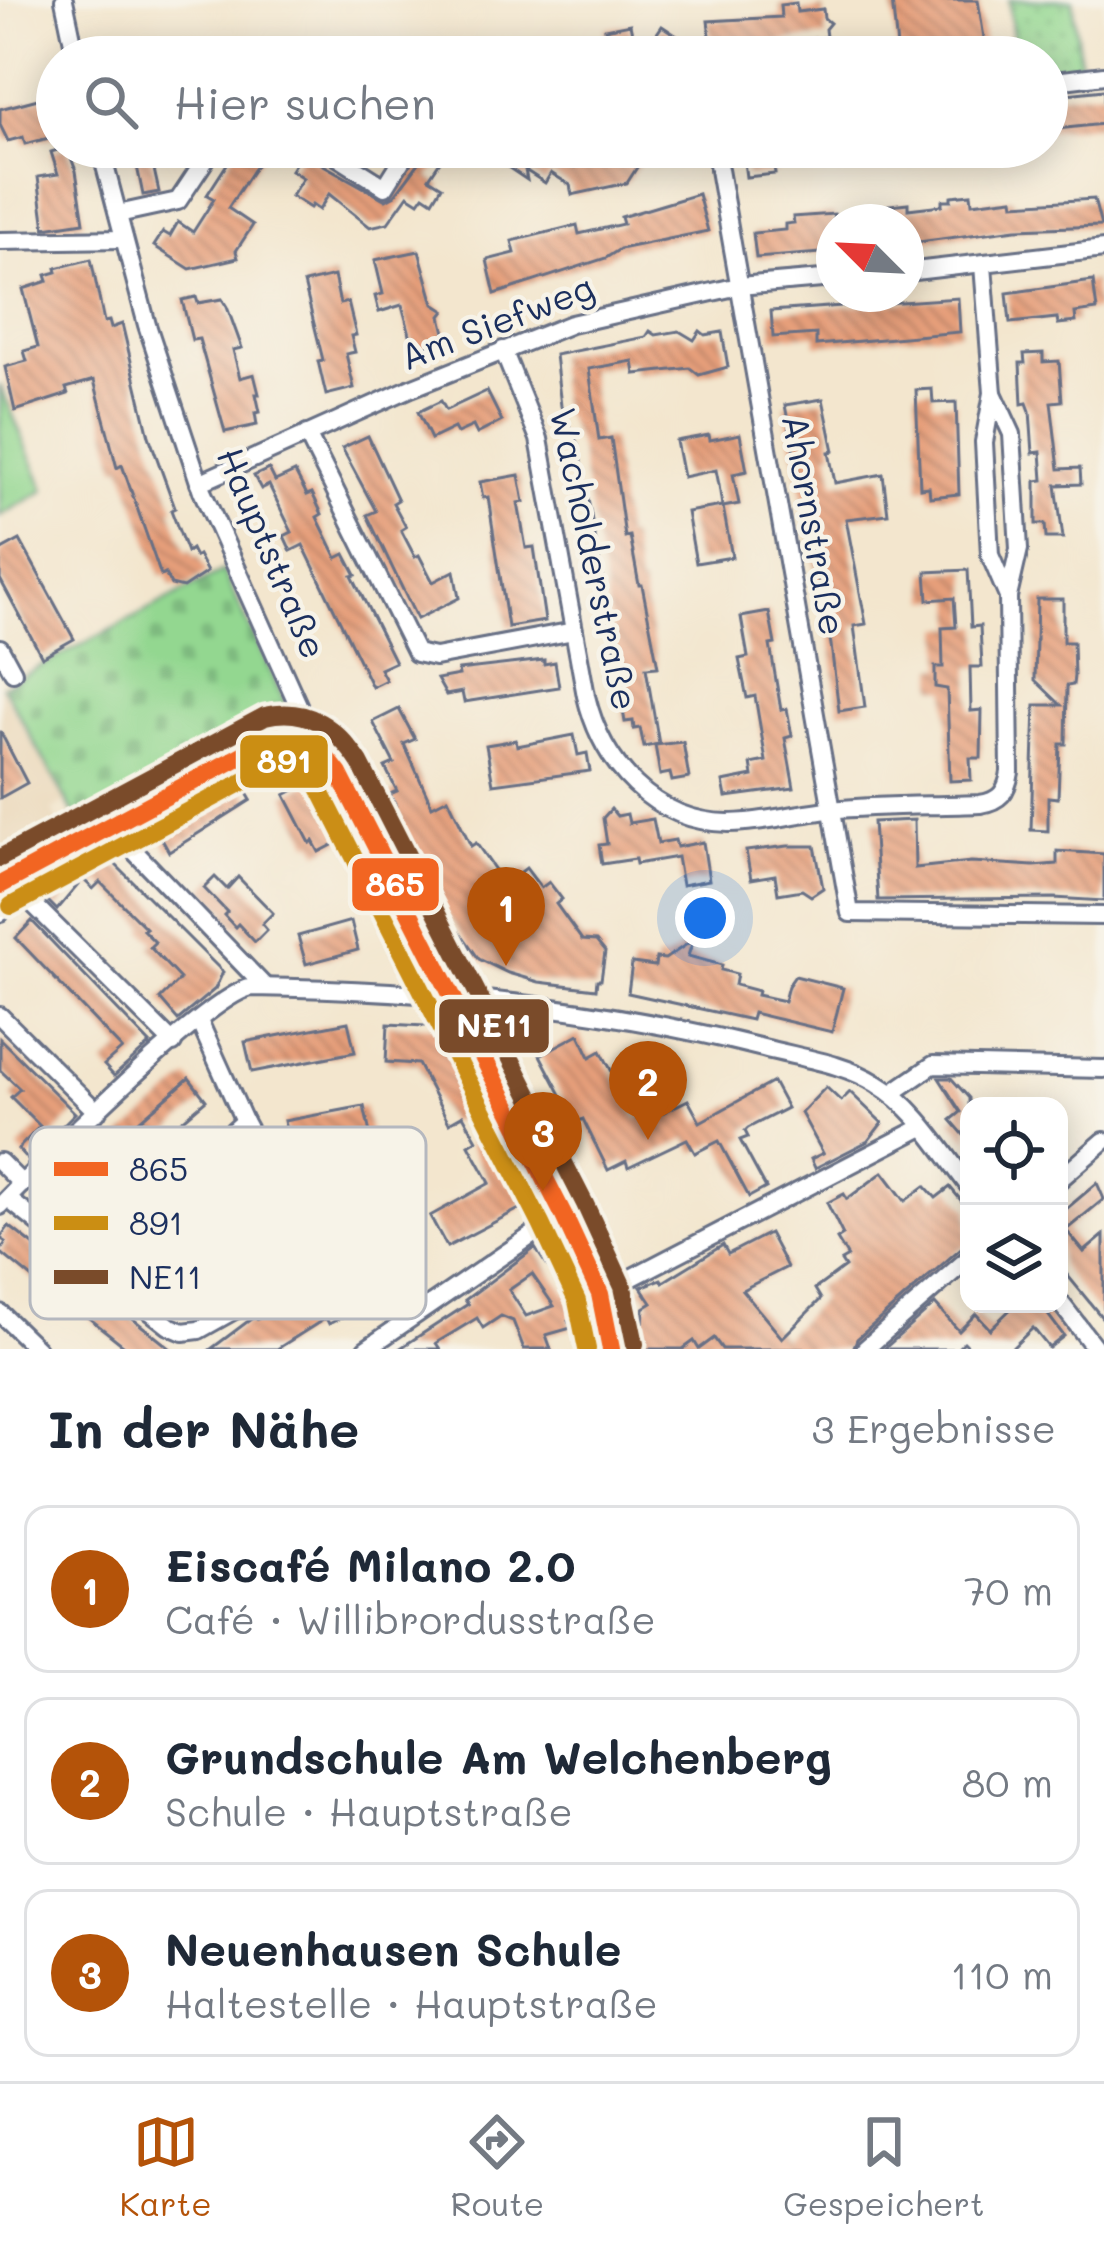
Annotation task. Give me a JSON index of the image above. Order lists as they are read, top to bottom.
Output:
{
  "streets": {
    "street": [
      "Am Siefweg",
      "Ahornstraße",
      "Hauptstraße",
      "Wacholderstraße"
    ]
  },
  "crossings": [
    ["Am Siefweg", "Ahornstraße"],
    ["Am Siefweg", "Hauptstraße"],
    ["Am Siefweg", "Wacholderstraße"],
    ["Ahornstraße", "Wacholderstraße"]
  ],
  "lines": ["transit line NE11", "transit line 865", "transit line 891"],
  "legend": ["865", "891", "NE11"],
  "north": "top left",
  "page": {
    "search": "Hier suchen",
    "pins": ["1", "2", "3"],
    "heading": ["In der Nähe", "3 Ergebnisse"],
    "list": [
      {
        "mark": "1",
        "name": "Eiscafé Milano 2.0",
        "note": "Café · Willibrordusstraße",
        "value": "70 m"
      },
      {
        "mark": "2",
        "name": "Grundschule Am Welchenberg",
        "note": "Schule · Hauptstraße",
        "value": "80 m"
      },
      {
        "mark": "3",
        "name": "Neuenhausen Schule",
        "note": "Haltestelle · Hauptstraße",
        "value": "110 m"
      }
    ],
    "nav": ["Karte", "Route", "Gespeichert"]
  }
}
